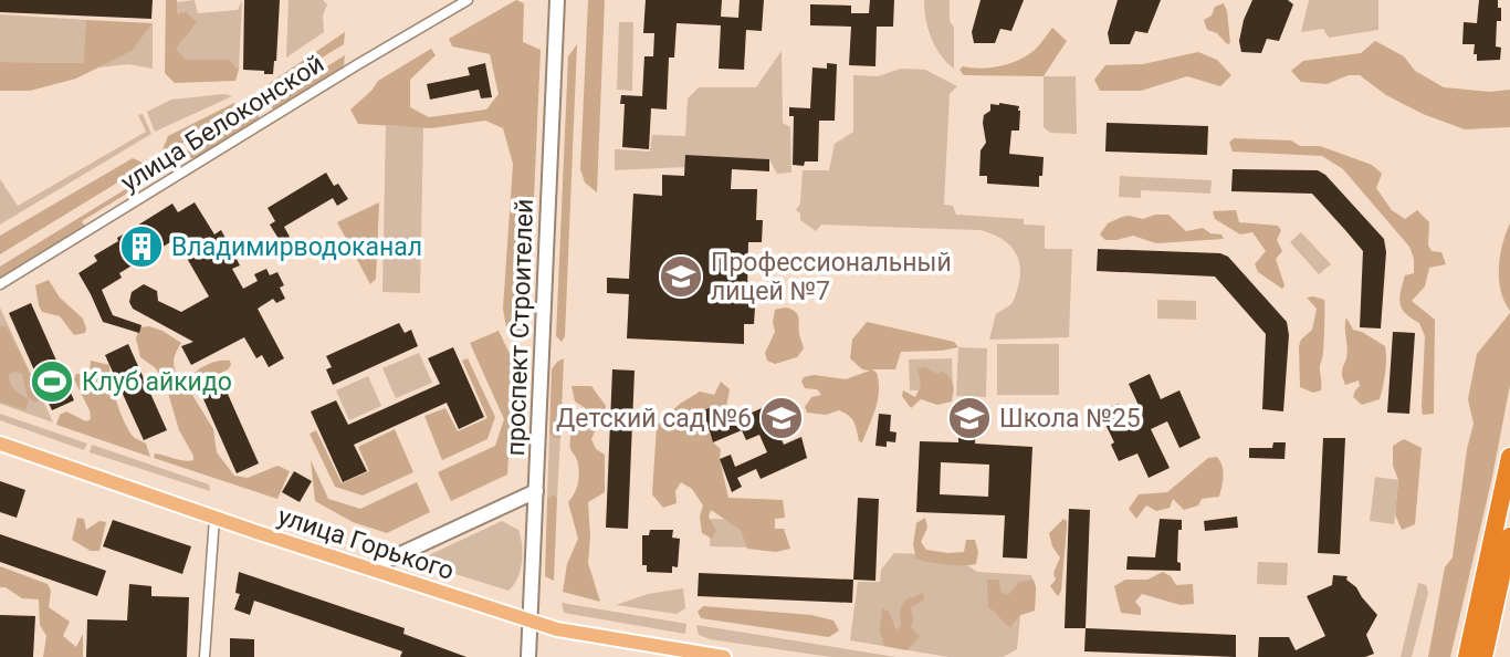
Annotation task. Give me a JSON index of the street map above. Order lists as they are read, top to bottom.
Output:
{
  "streets": {
    "main road": ["проспект Строителей", "улица Горького"],
    "street": ["улица Белоконской"]
  },
  "crossings": [
    ["проспект Строителей", "улица Горького"]
  ],
  "places": {
    "building": ["Владимирводоканал"],
    "school or university": ["Профессиональный лицей №7", "Детский сад №6", "Школа №25"],
    "sports": ["Клуб айкидо"]
  }
}
